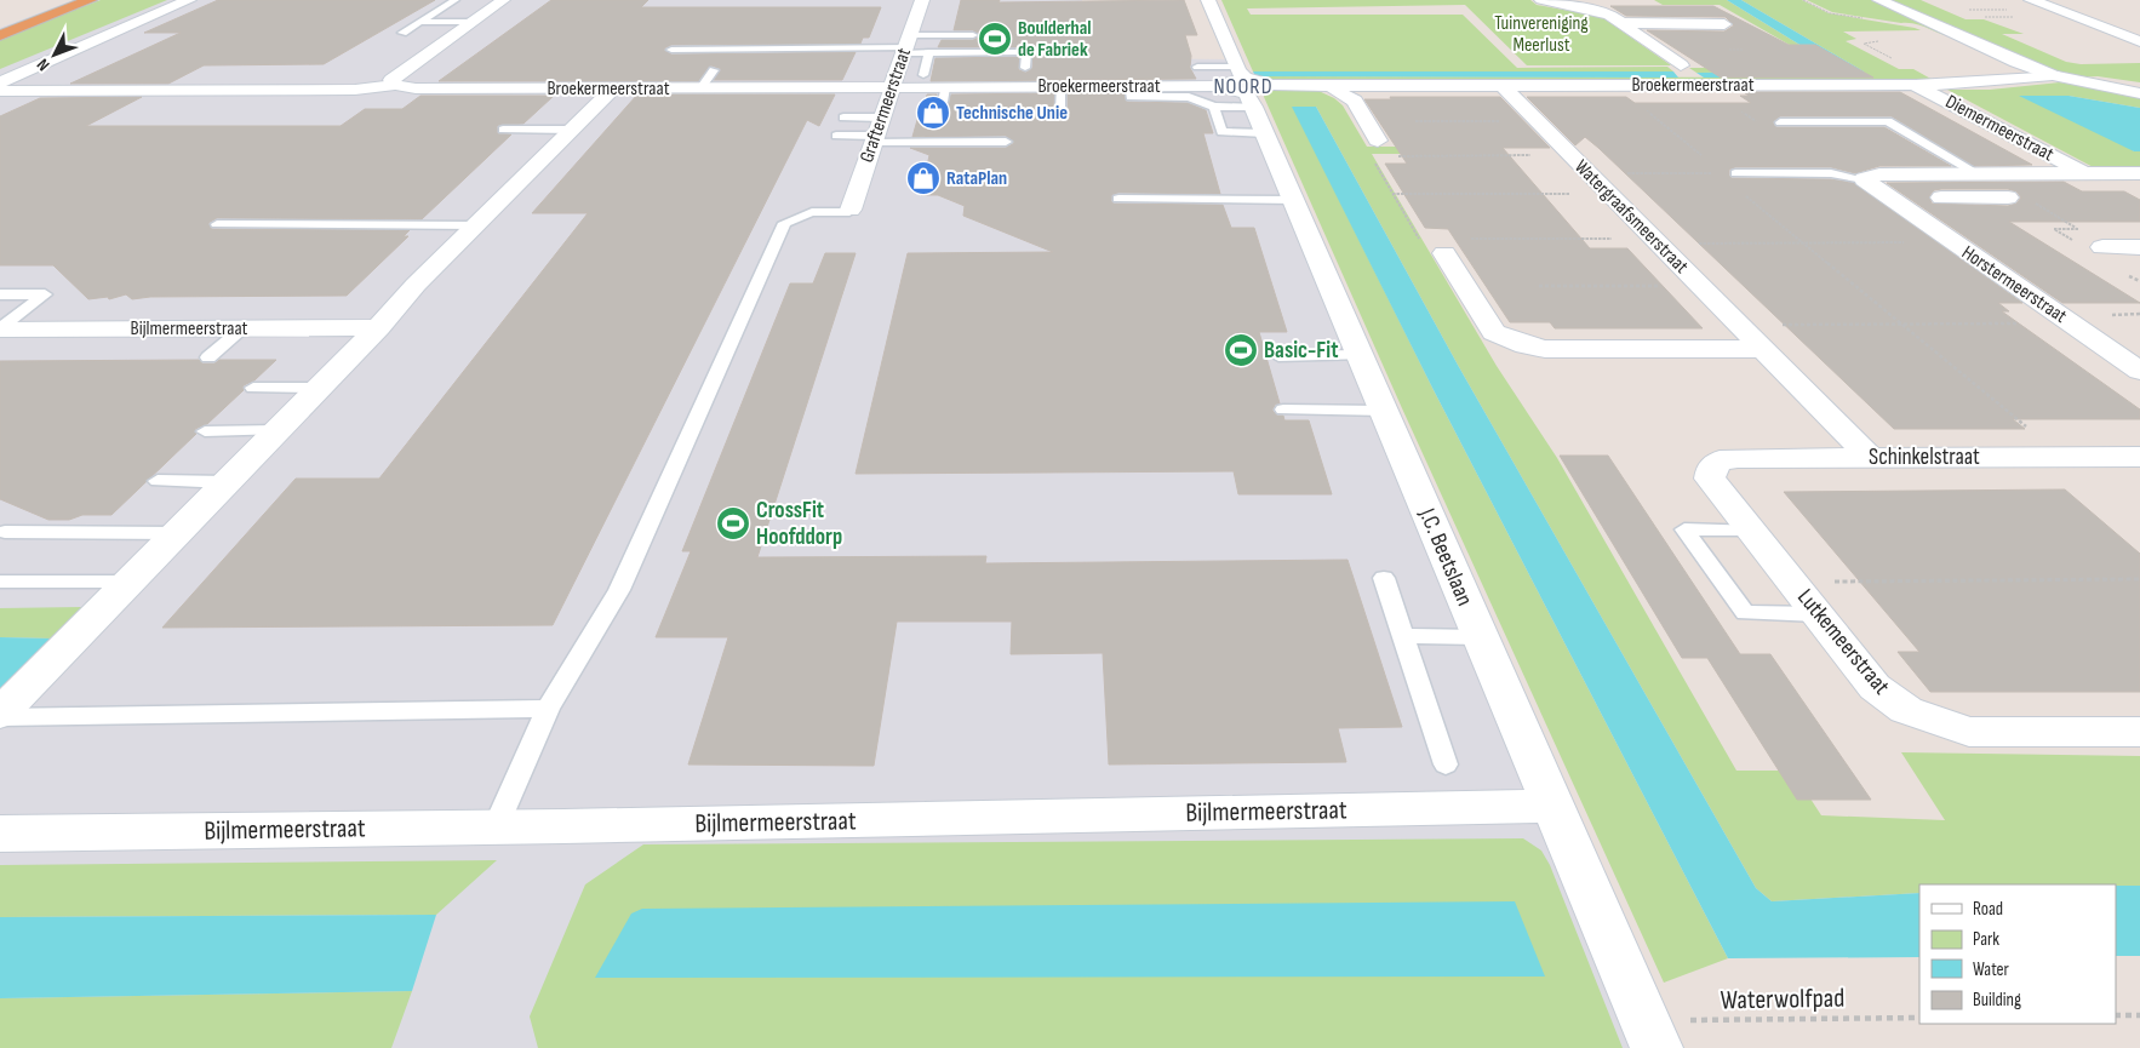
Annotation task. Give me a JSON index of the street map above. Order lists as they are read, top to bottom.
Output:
{
  "streets": {
    "street": [
      "Broekermeerstraat",
      "Graftermeerstraat",
      "Diemermeerstraat",
      "Watergraafsmeerstraat",
      "Horstermeerstraat",
      "Bijlmermeerstraat",
      "Schinkelstraat",
      "J.C. Beetslaan",
      "Lutkemeerstraat"
    ],
    "path": ["Waterwolfpad"]
  },
  "crossings": [
    ["Broekermeerstraat", "Graftermeerstraat"],
    ["Broekermeerstraat", "Diemermeerstraat"],
    ["Broekermeerstraat", "Watergraafsmeerstraat"],
    ["Broekermeerstraat", "J.C. Beetslaan"],
    ["Watergraafsmeerstraat", "Schinkelstraat"],
    ["Bijlmermeerstraat", "J.C. Beetslaan"],
    ["Schinkelstraat", "Lutkemeerstraat"],
    ["J.C. Beetslaan", "Waterwolfpad"]
  ],
  "districts": ["NOORD"],
  "parks": ["Tuinvereniging Meerlust"],
  "places": {
    "sports": ["Boulderhal de Fabriek", "Basic-Fit", "CrossFit Hoofddorp"],
    "shop": ["Technische Unie", "RataPlan"]
  },
  "legend": [
    "Road",
    "Park",
    "Water",
    "Building"
  ],
  "north": "bottom left"
}
